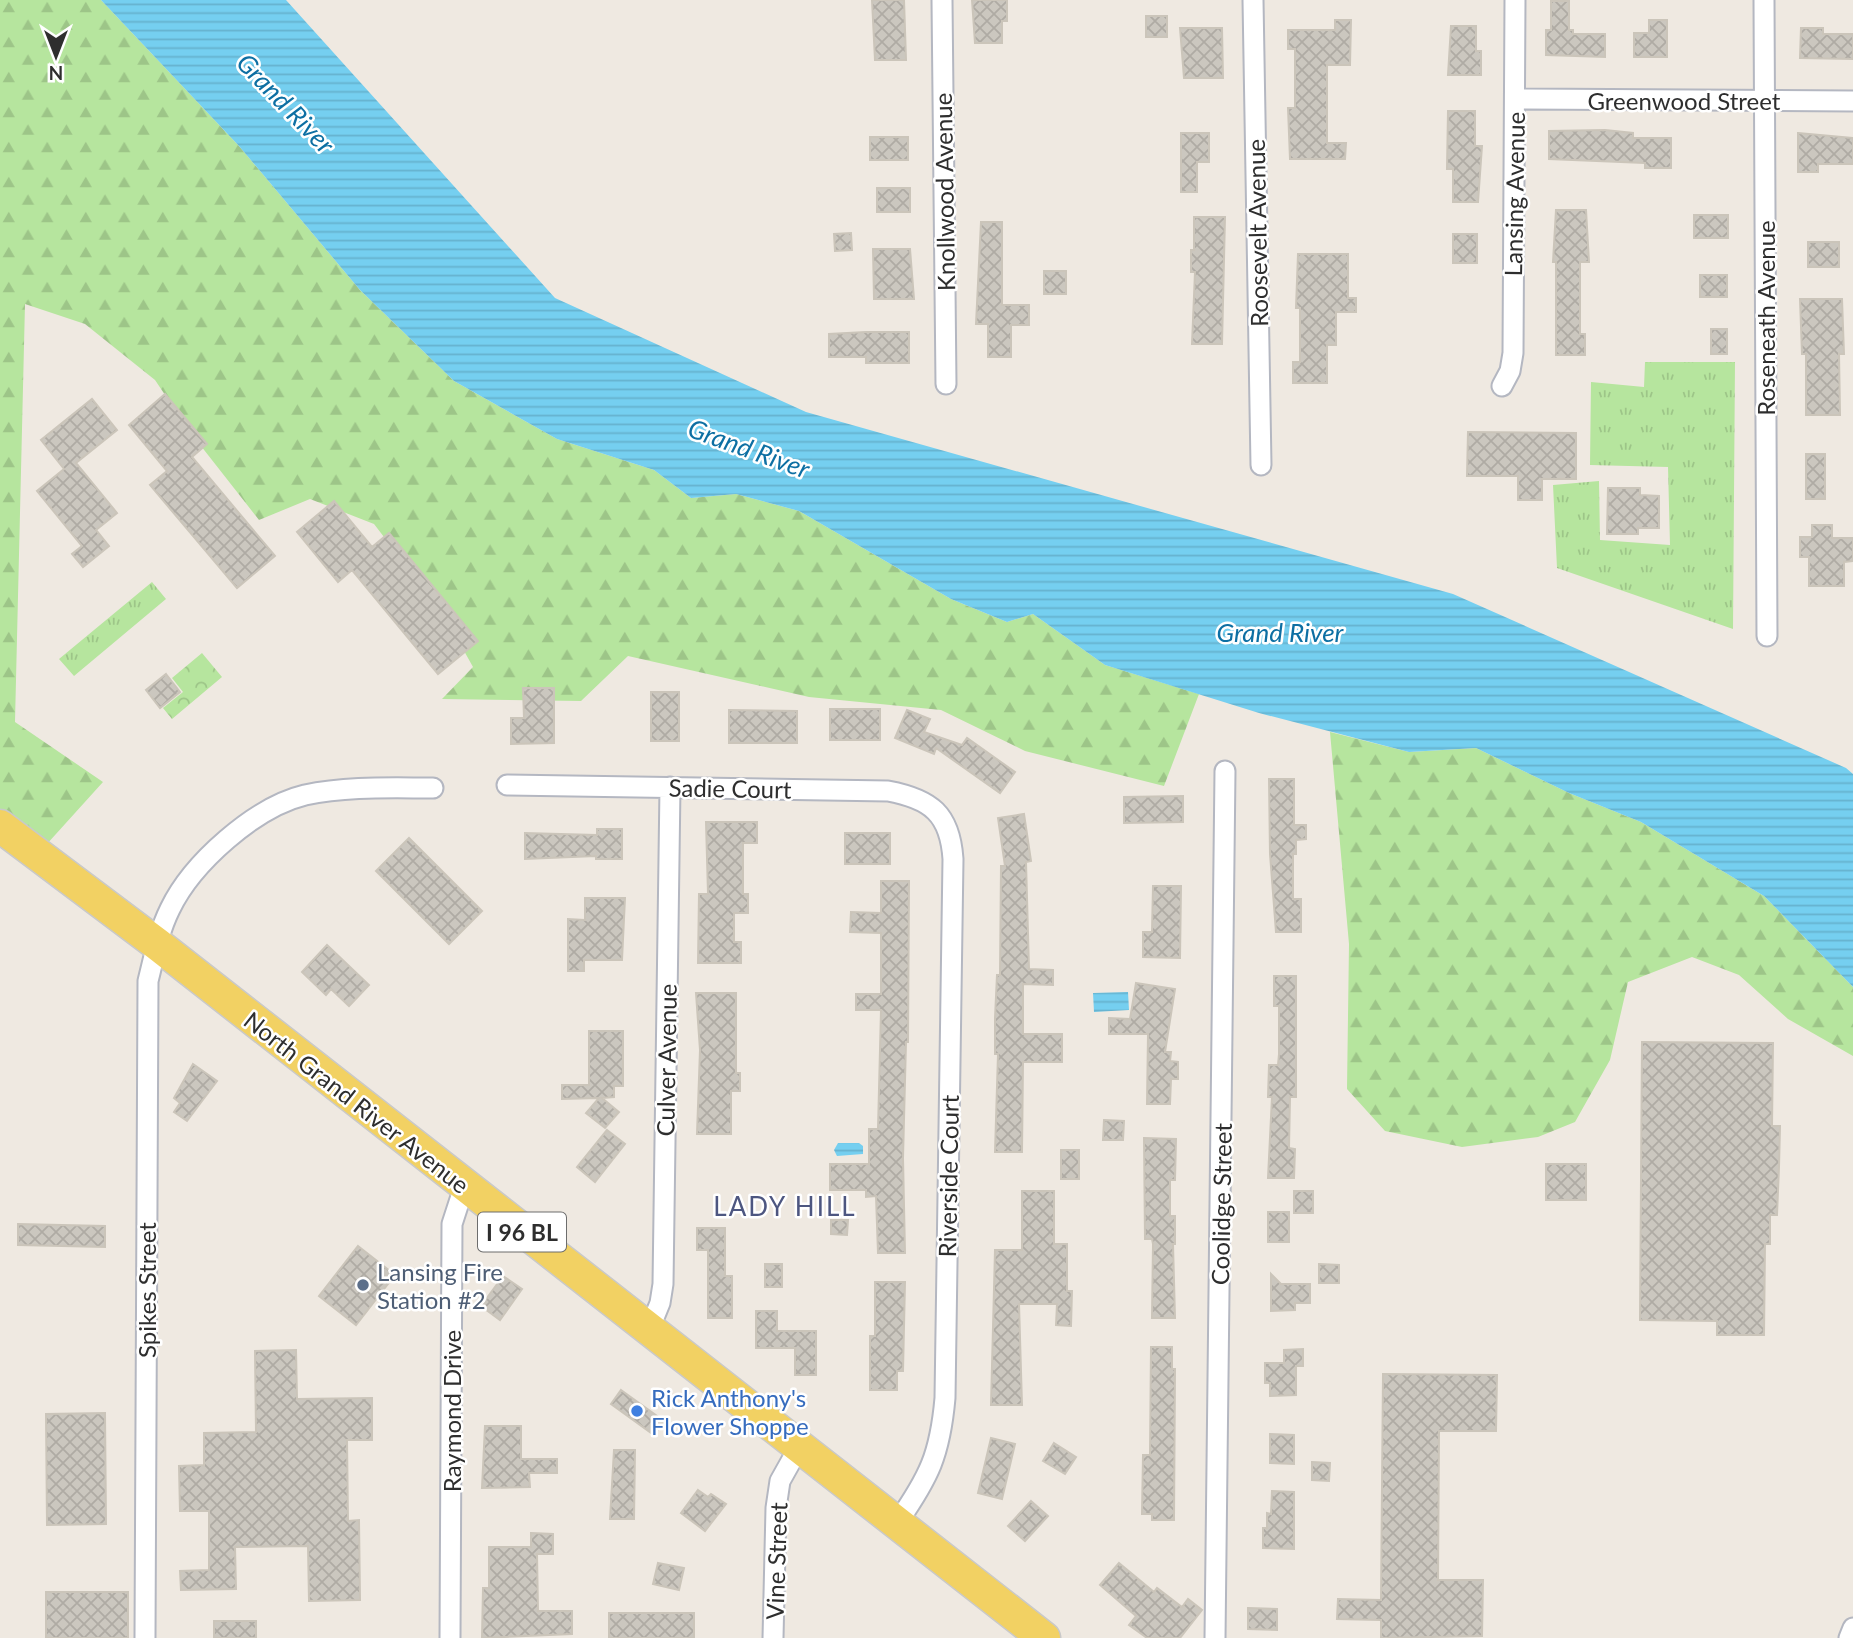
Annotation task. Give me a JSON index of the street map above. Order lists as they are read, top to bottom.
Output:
{
  "streets": {
    "main road": ["North Grand River Avenue", "I 96 BL"],
    "street": [
      "Greenwood Street",
      "Knollwood Avenue",
      "Lansing Avenue",
      "Roosevelt Avenue",
      "Roseneath Avenue",
      "Sadie Court",
      "Culver Avenue",
      "Riverside Court",
      "Coolidge Street",
      "Spikes Street",
      "Raymond Drive",
      "Vine Street"
    ]
  },
  "crossings": [
    ["Greenwood Street", "Lansing Avenue"],
    ["Greenwood Street", "Roseneath Avenue"],
    ["Sadie Court", "Culver Avenue"],
    ["Sadie Court", "Riverside Court"],
    ["Culver Avenue", "North Grand River Avenue"],
    ["North Grand River Avenue", "Riverside Court"],
    ["North Grand River Avenue", "Spikes Street"],
    ["North Grand River Avenue", "Raymond Drive"],
    ["North Grand River Avenue", "Vine Street"]
  ],
  "districts": ["LADY HILL"],
  "water": ["Grand River"],
  "places": ["Lansing Fire Station #2", "Rick Anthony's Flower Shoppe"],
  "north": "bottom"
}
